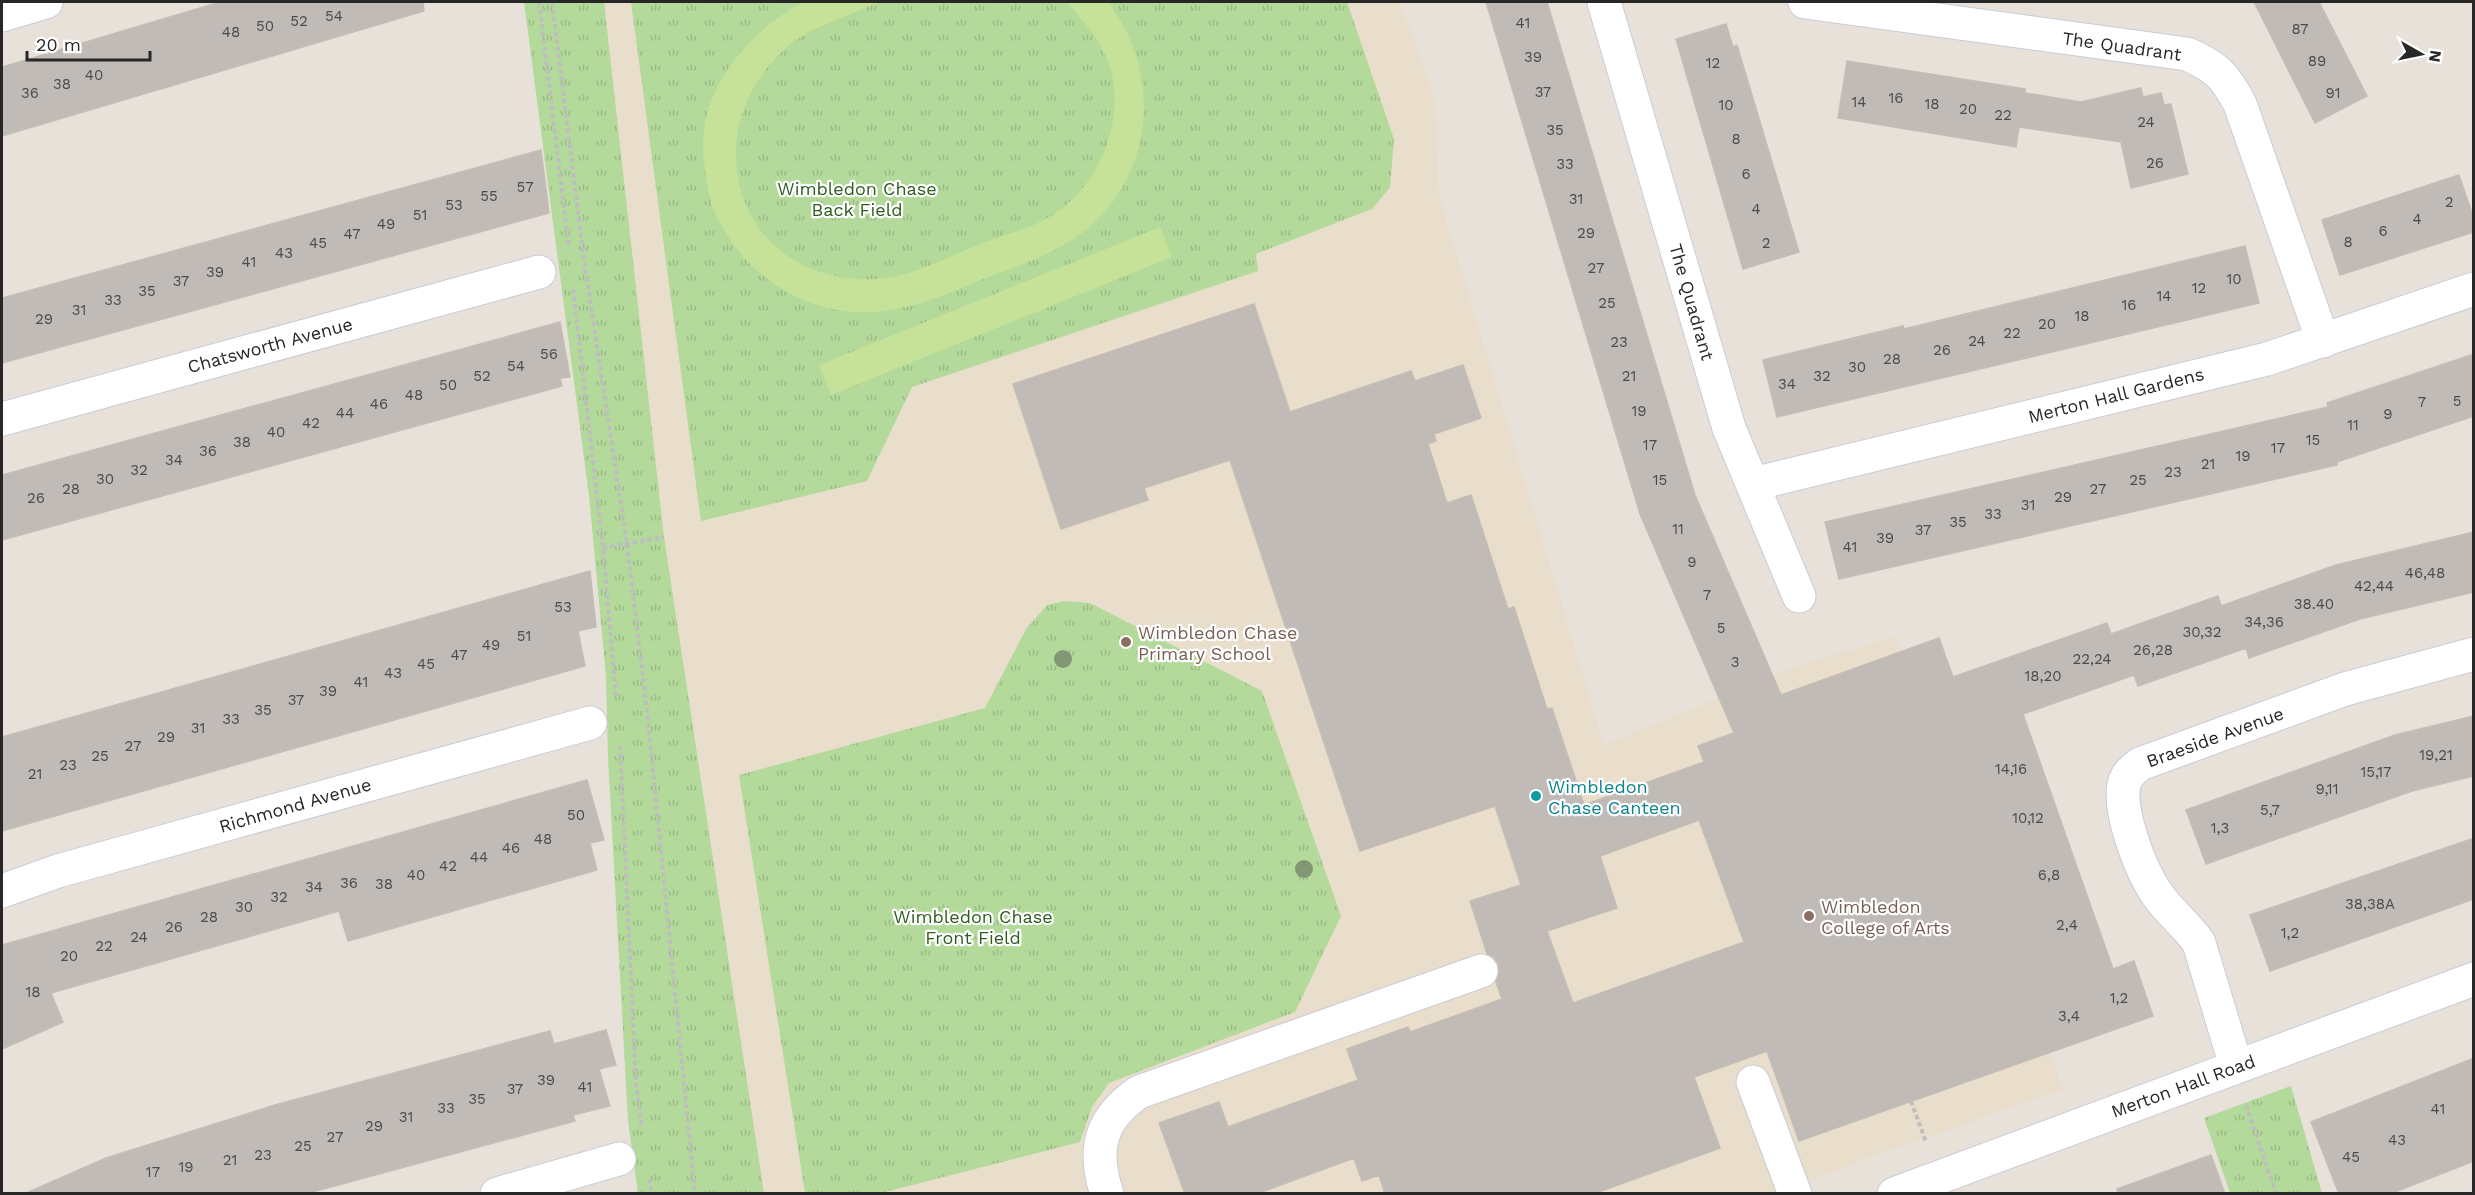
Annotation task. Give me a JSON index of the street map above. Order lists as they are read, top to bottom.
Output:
{
  "streets": {
    "street": [
      "The Quadrant",
      "Chatsworth Avenue",
      "Merton Hall Gardens",
      "Braeside Avenue",
      "Richmond Avenue",
      "Merton Hall Road"
    ]
  },
  "crossings": [
    ["The Quadrant", "Merton Hall Gardens"],
    ["Braeside Avenue", "Merton Hall Road"]
  ],
  "parks": ["Wimbledon Chase Back Field", "Wimbledon Chase Front Field"],
  "places": ["Wimbledon Chase Primary School", "Wimbledon Chase Canteen", "Wimbledon College of Arts"],
  "house_numbers": [
    "54",
    "52",
    "41",
    "50",
    "87",
    "48",
    "39",
    "89",
    "12",
    "40",
    "38",
    "37",
    "36",
    "91",
    "16",
    "14",
    "18",
    "10",
    "20",
    "22",
    "24",
    "35",
    "8",
    "26",
    "33",
    "6",
    "57",
    "55",
    "31",
    "2",
    "53",
    "4",
    "51",
    "4",
    "49",
    "6",
    "29",
    "47",
    "8",
    "45",
    "2",
    "43",
    "41",
    "27",
    "39",
    "10",
    "37",
    "12",
    "35",
    "14",
    "33",
    "25",
    "16",
    "31",
    "18",
    "29",
    "20",
    "22",
    "24",
    "23",
    "26",
    "56",
    "28",
    "54",
    "30",
    "52",
    "21",
    "32",
    "34",
    "50",
    "48",
    "5",
    "7",
    "46",
    "19",
    "44",
    "9",
    "42",
    "11",
    "40",
    "15",
    "38",
    "17",
    "17",
    "36",
    "19",
    "34",
    "21",
    "32",
    "23",
    "30",
    "15",
    "25",
    "28",
    "27",
    "29",
    "26",
    "31",
    "33",
    "35",
    "11",
    "37",
    "39",
    "41",
    "9",
    "46,48",
    "42,44",
    "7",
    "38.40",
    "53",
    "34,36",
    "5",
    "30,32",
    "51",
    "49",
    "26,28",
    "47",
    "22,24",
    "3",
    "45",
    "43",
    "18,20",
    "41",
    "39",
    "37",
    "35",
    "33",
    "31",
    "29",
    "27",
    "19,21",
    "25",
    "23",
    "14,16",
    "15,17",
    "21",
    "9,11",
    "5,7",
    "50",
    "10,12",
    "1,3",
    "48",
    "46",
    "44",
    "42",
    "40",
    "6,8",
    "36",
    "38",
    "34",
    "32",
    "38,38A",
    "30",
    "28",
    "2,4",
    "26",
    "1,2",
    "24",
    "22",
    "20",
    "18",
    "1,2",
    "3,4",
    "39",
    "41",
    "37",
    "35",
    "33",
    "41",
    "31",
    "29",
    "27",
    "43",
    "25",
    "23",
    "45",
    "21",
    "19",
    "17"
  ],
  "scale_bar": "20 m",
  "north": "right"
}
